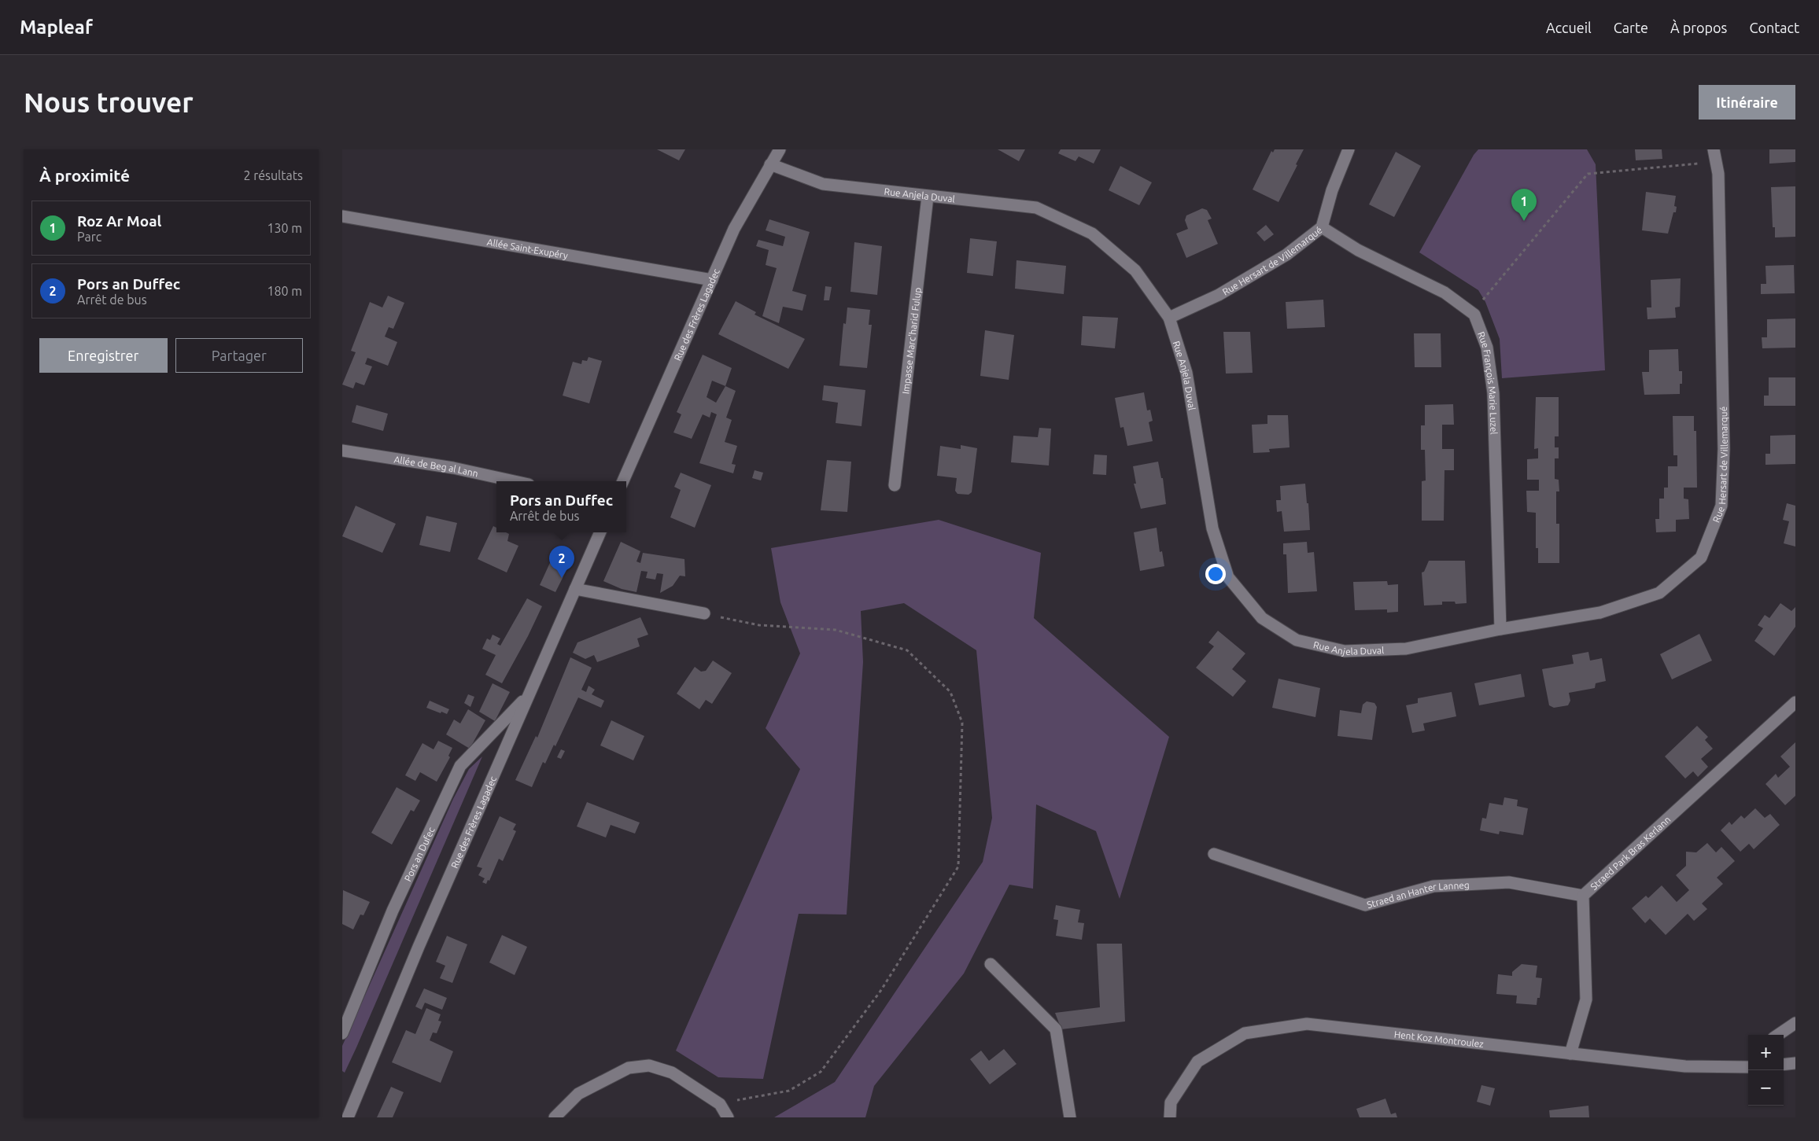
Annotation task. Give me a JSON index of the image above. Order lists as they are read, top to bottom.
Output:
{
  "streets": {
    "street": [
      "Rue Anjela Duval",
      "Allée Saint-Exupéry",
      "Rue Hersart de Villemarqué",
      "Rue des Frères Lagadec",
      "Impasse Marc'harid Fulup",
      "Rue François Marie Luzel",
      "Allée de Beg al Lann",
      "Straed Park Bras Kerlann",
      "Pors an Dufec",
      "Straed an Hanter Lanneg",
      "Hent Koz Montroulez"
    ]
  },
  "crossings": [
    ["Rue Anjela Duval", "Rue Hersart de Villemarqué"],
    ["Rue Anjela Duval", "Rue des Frères Lagadec"],
    ["Rue Anjela Duval", "Impasse Marc'harid Fulup"],
    ["Rue Anjela Duval", "Rue François Marie Luzel"],
    ["Allée Saint-Exupéry", "Rue des Frères Lagadec"],
    ["Rue Hersart de Villemarqué", "Rue François Marie Luzel"],
    ["Rue des Frères Lagadec", "Pors an Dufec"],
    ["Straed Park Bras Kerlann", "Straed an Hanter Lanneg"],
    ["Straed Park Bras Kerlann", "Hent Koz Montroulez"]
  ],
  "page": {
    "header": "Mapleaf",
    "nav": [
      "Accueil",
      "Carte",
      "À propos",
      "Contact"
    ],
    "buttons": [
      "Itinéraire",
      ["Enregistrer", "Partager"]
    ],
    "title": "Nous trouver",
    "heading": ["À proximité", "2 résultats"],
    "pins": ["1", "2"],
    "list": [
      {
        "mark": "1",
        "name": "Roz Ar Moal",
        "note": "Parc",
        "value": "130 m"
      },
      {
        "mark": "2",
        "name": "Pors an Duffec",
        "note": "Arrêt de bus",
        "value": "180 m"
      }
    ],
    "popup": ["Pors an Duffec", "Arrêt de bus"],
    "map_buttons": ["+", "−"]
  }
}
